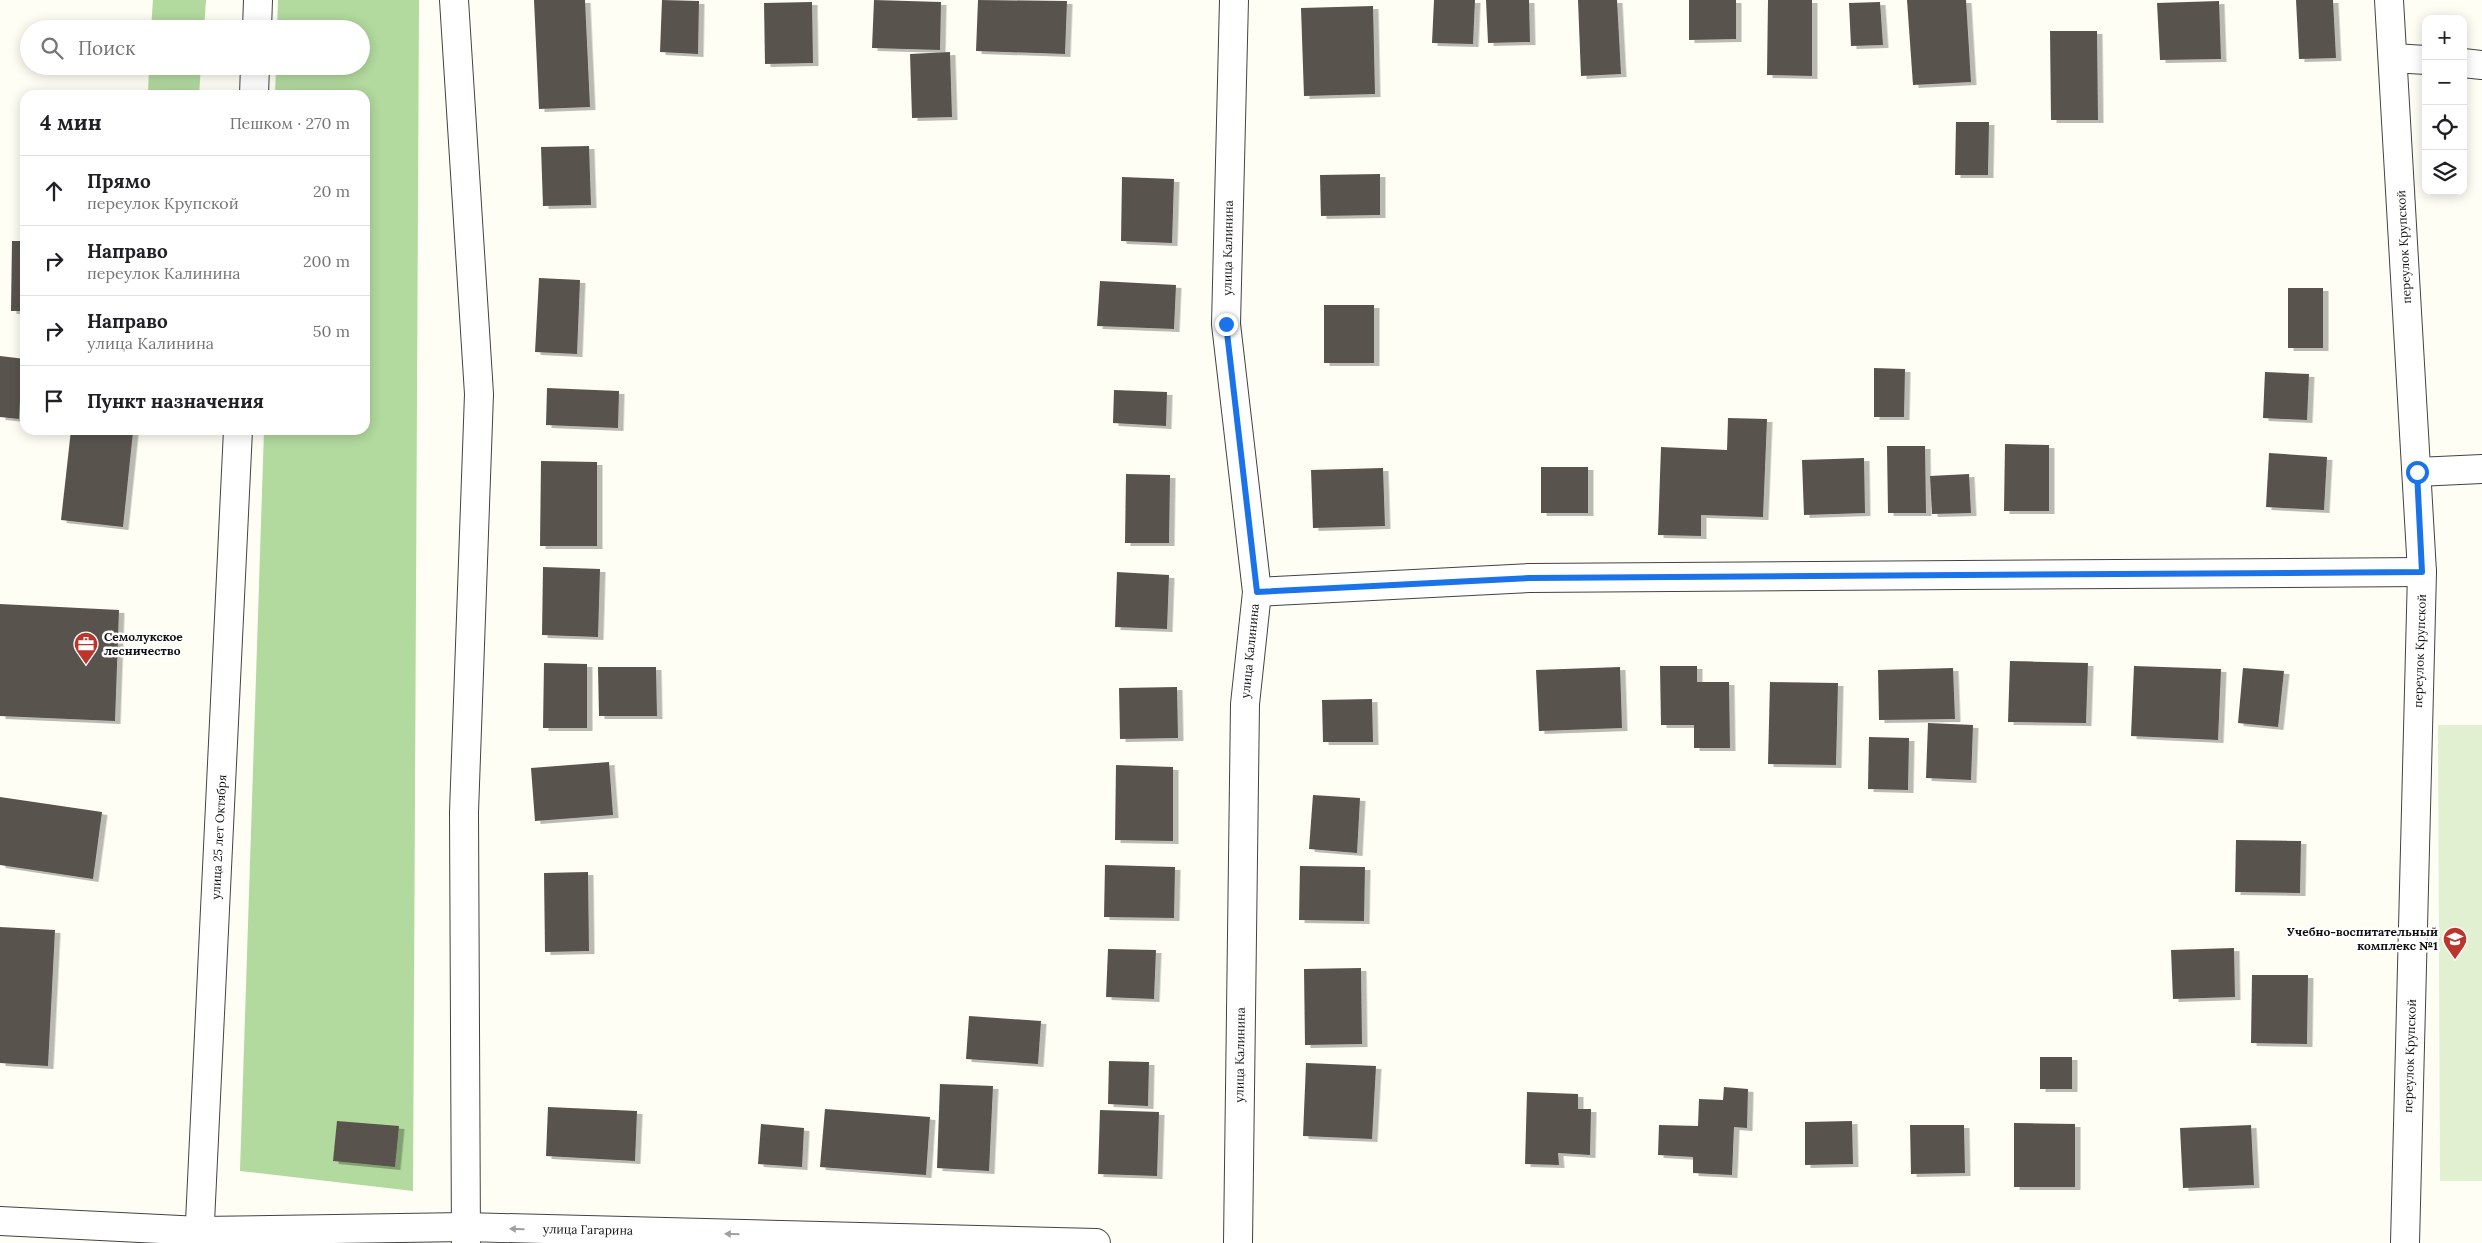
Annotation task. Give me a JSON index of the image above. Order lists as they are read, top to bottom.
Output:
{
  "streets": {
    "street": [
      "переулок Крупской",
      "улица Калинина",
      "улица 25 лет Октября",
      "улица Гагарина"
    ]
  },
  "crossings": [
    ["улица 25 лет Октября", "улица Гагарина"]
  ],
  "one_way": ["улица Гагарина"],
  "places": {
    "office": ["Семолукское лесничество"],
    "school or university": ["Учебно-воспитательный комплекс №1"]
  },
  "page": {
    "map_buttons": ["+", "−"],
    "search": "Поиск",
    "heading": ["4 мин", "Пешком · 270 m"],
    "list": [
      ["Прямо", "переулок Крупской", "20 m"],
      ["Направо", "переулок Калинина", "200 m"],
      ["Направо", "улица Калинина", "50 m"],
      "Пункт назначения"
    ]
  }
}
